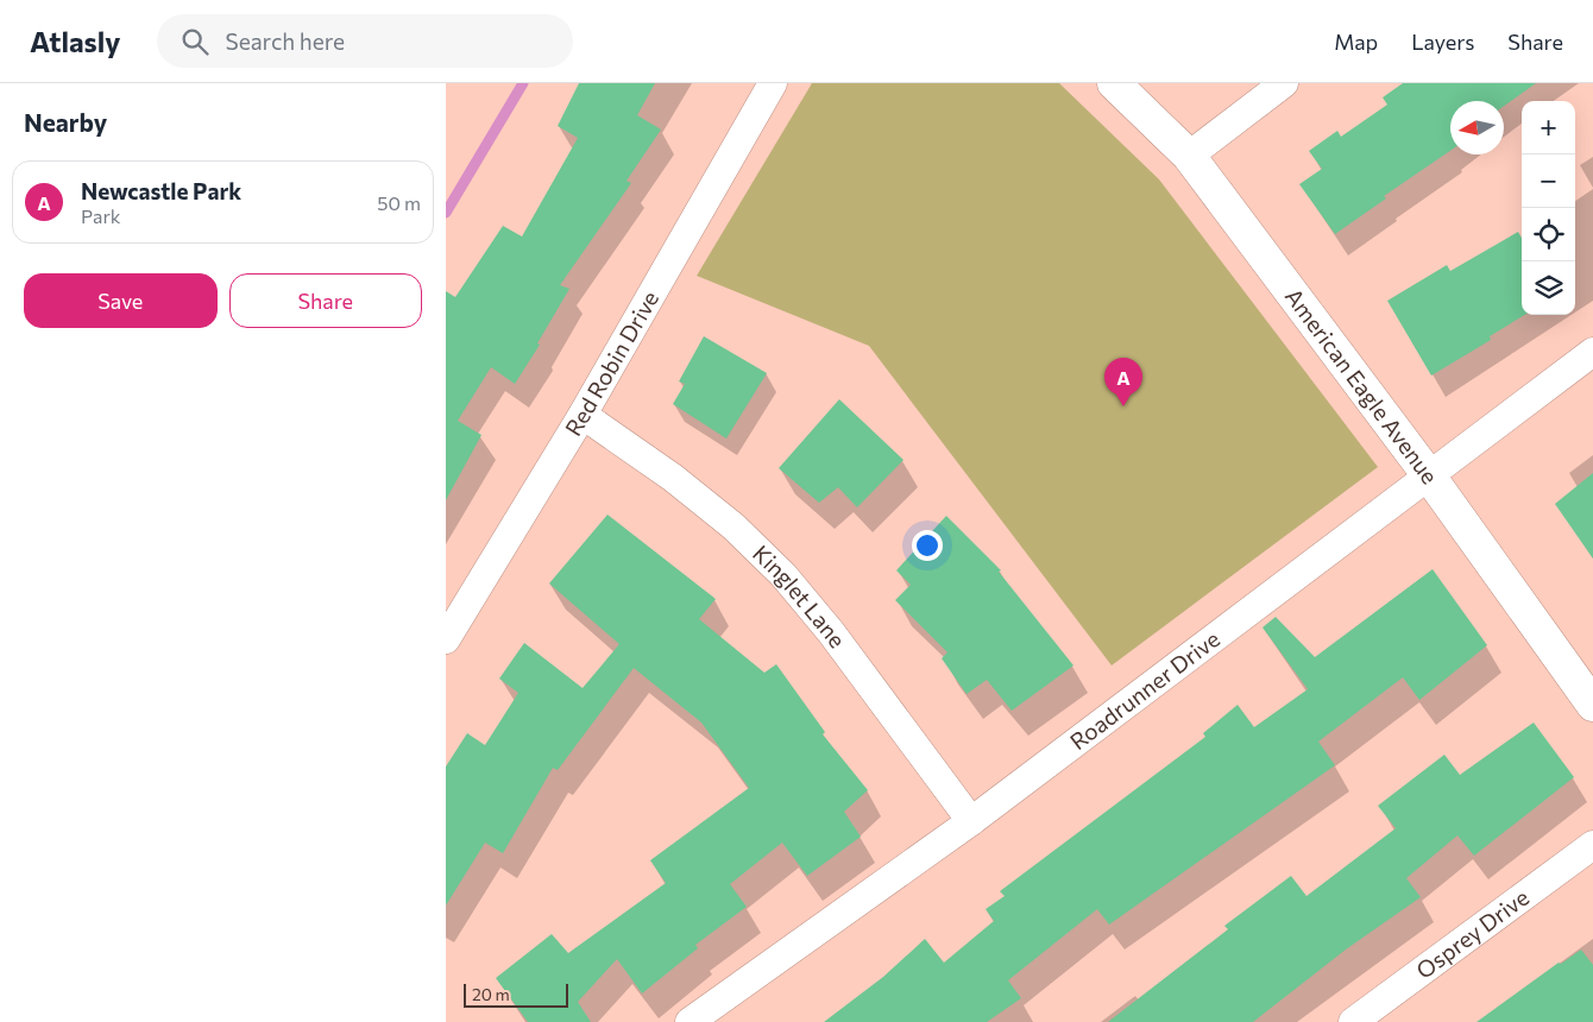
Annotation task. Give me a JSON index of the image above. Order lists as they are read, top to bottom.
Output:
{
  "streets": {
    "street": [
      "Red Robin Drive",
      "American Eagle Avenue",
      "Kinglet Lane",
      "Roadrunner Drive",
      "Osprey Drive"
    ]
  },
  "crossings": [
    ["Red Robin Drive", "Kinglet Lane"],
    ["American Eagle Avenue", "Roadrunner Drive"],
    ["Kinglet Lane", "Roadrunner Drive"]
  ],
  "scale_bar": "20 m",
  "north": "left",
  "page": {
    "header": "Atlasly",
    "search": "Search here",
    "nav": ["Map", "Layers", "Share"],
    "heading": "Nearby",
    "map_buttons": ["+", "−"],
    "list": [
      {
        "mark": "A",
        "name": "Newcastle Park",
        "note": "Park",
        "value": "50 m"
      }
    ],
    "buttons": ["Save", "Share"],
    "pins": "A",
    "scale": "20 m"
  }
}
